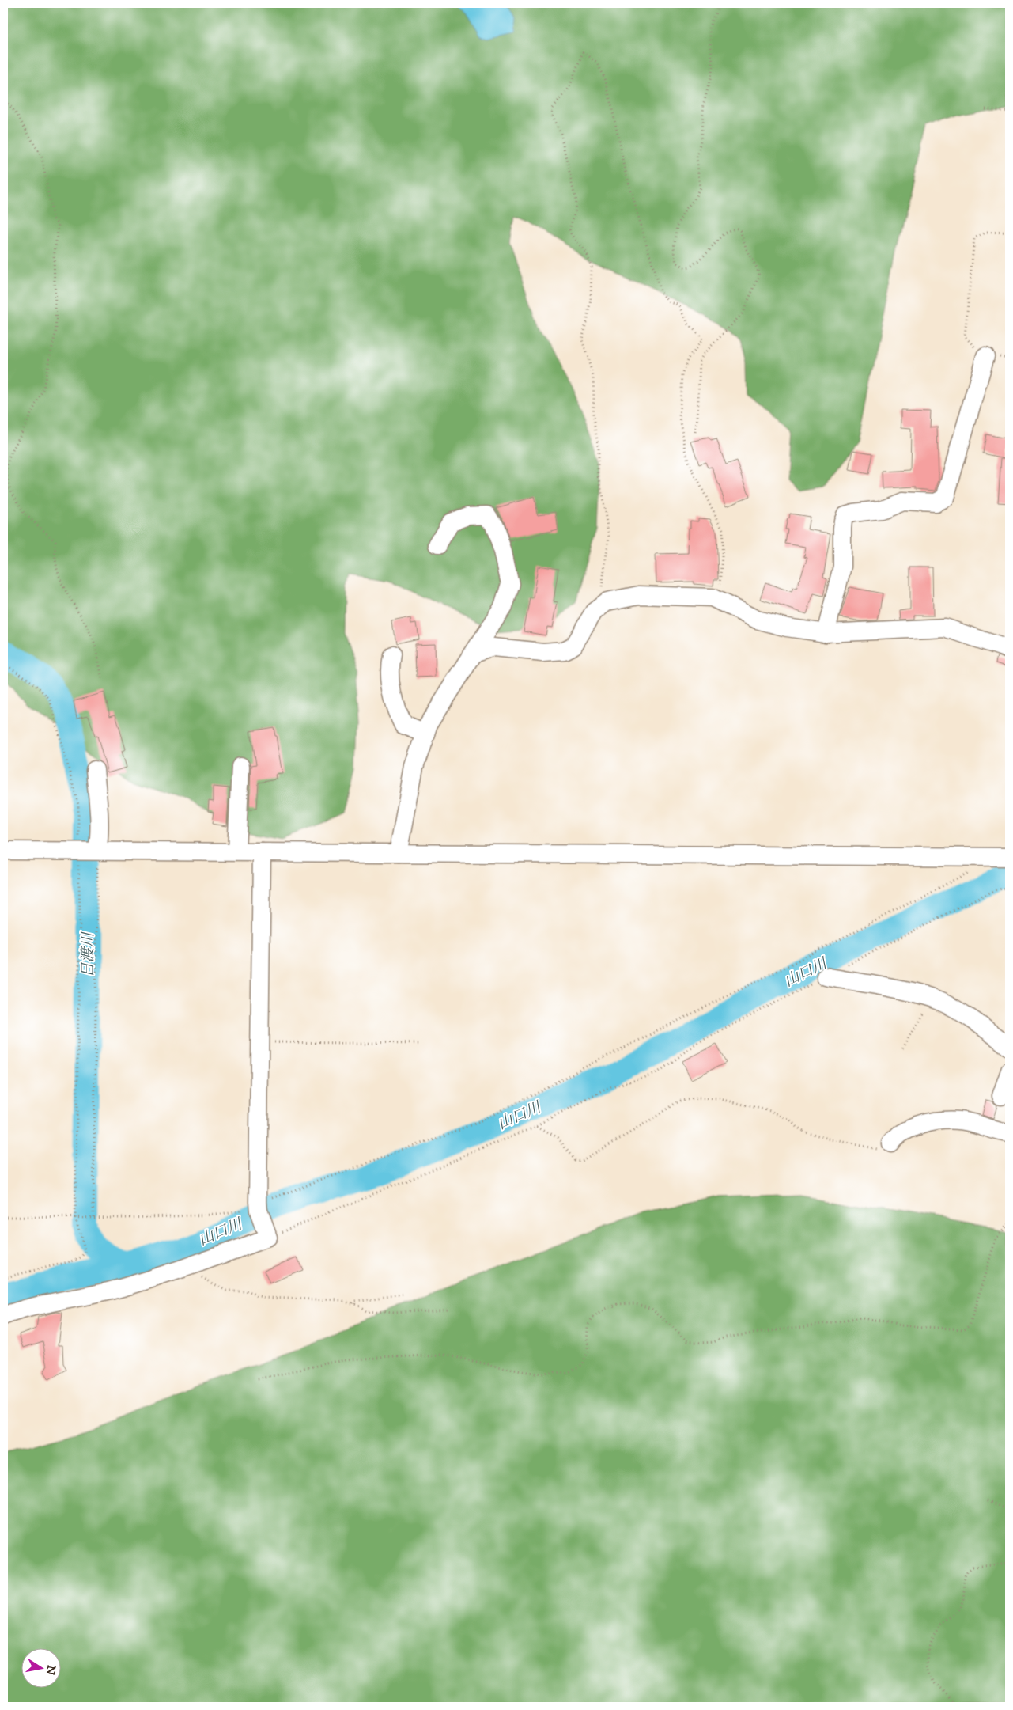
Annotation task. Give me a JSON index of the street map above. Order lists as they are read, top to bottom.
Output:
{
  "water": ["日渡川", "山口川"],
  "north": "right"
}
